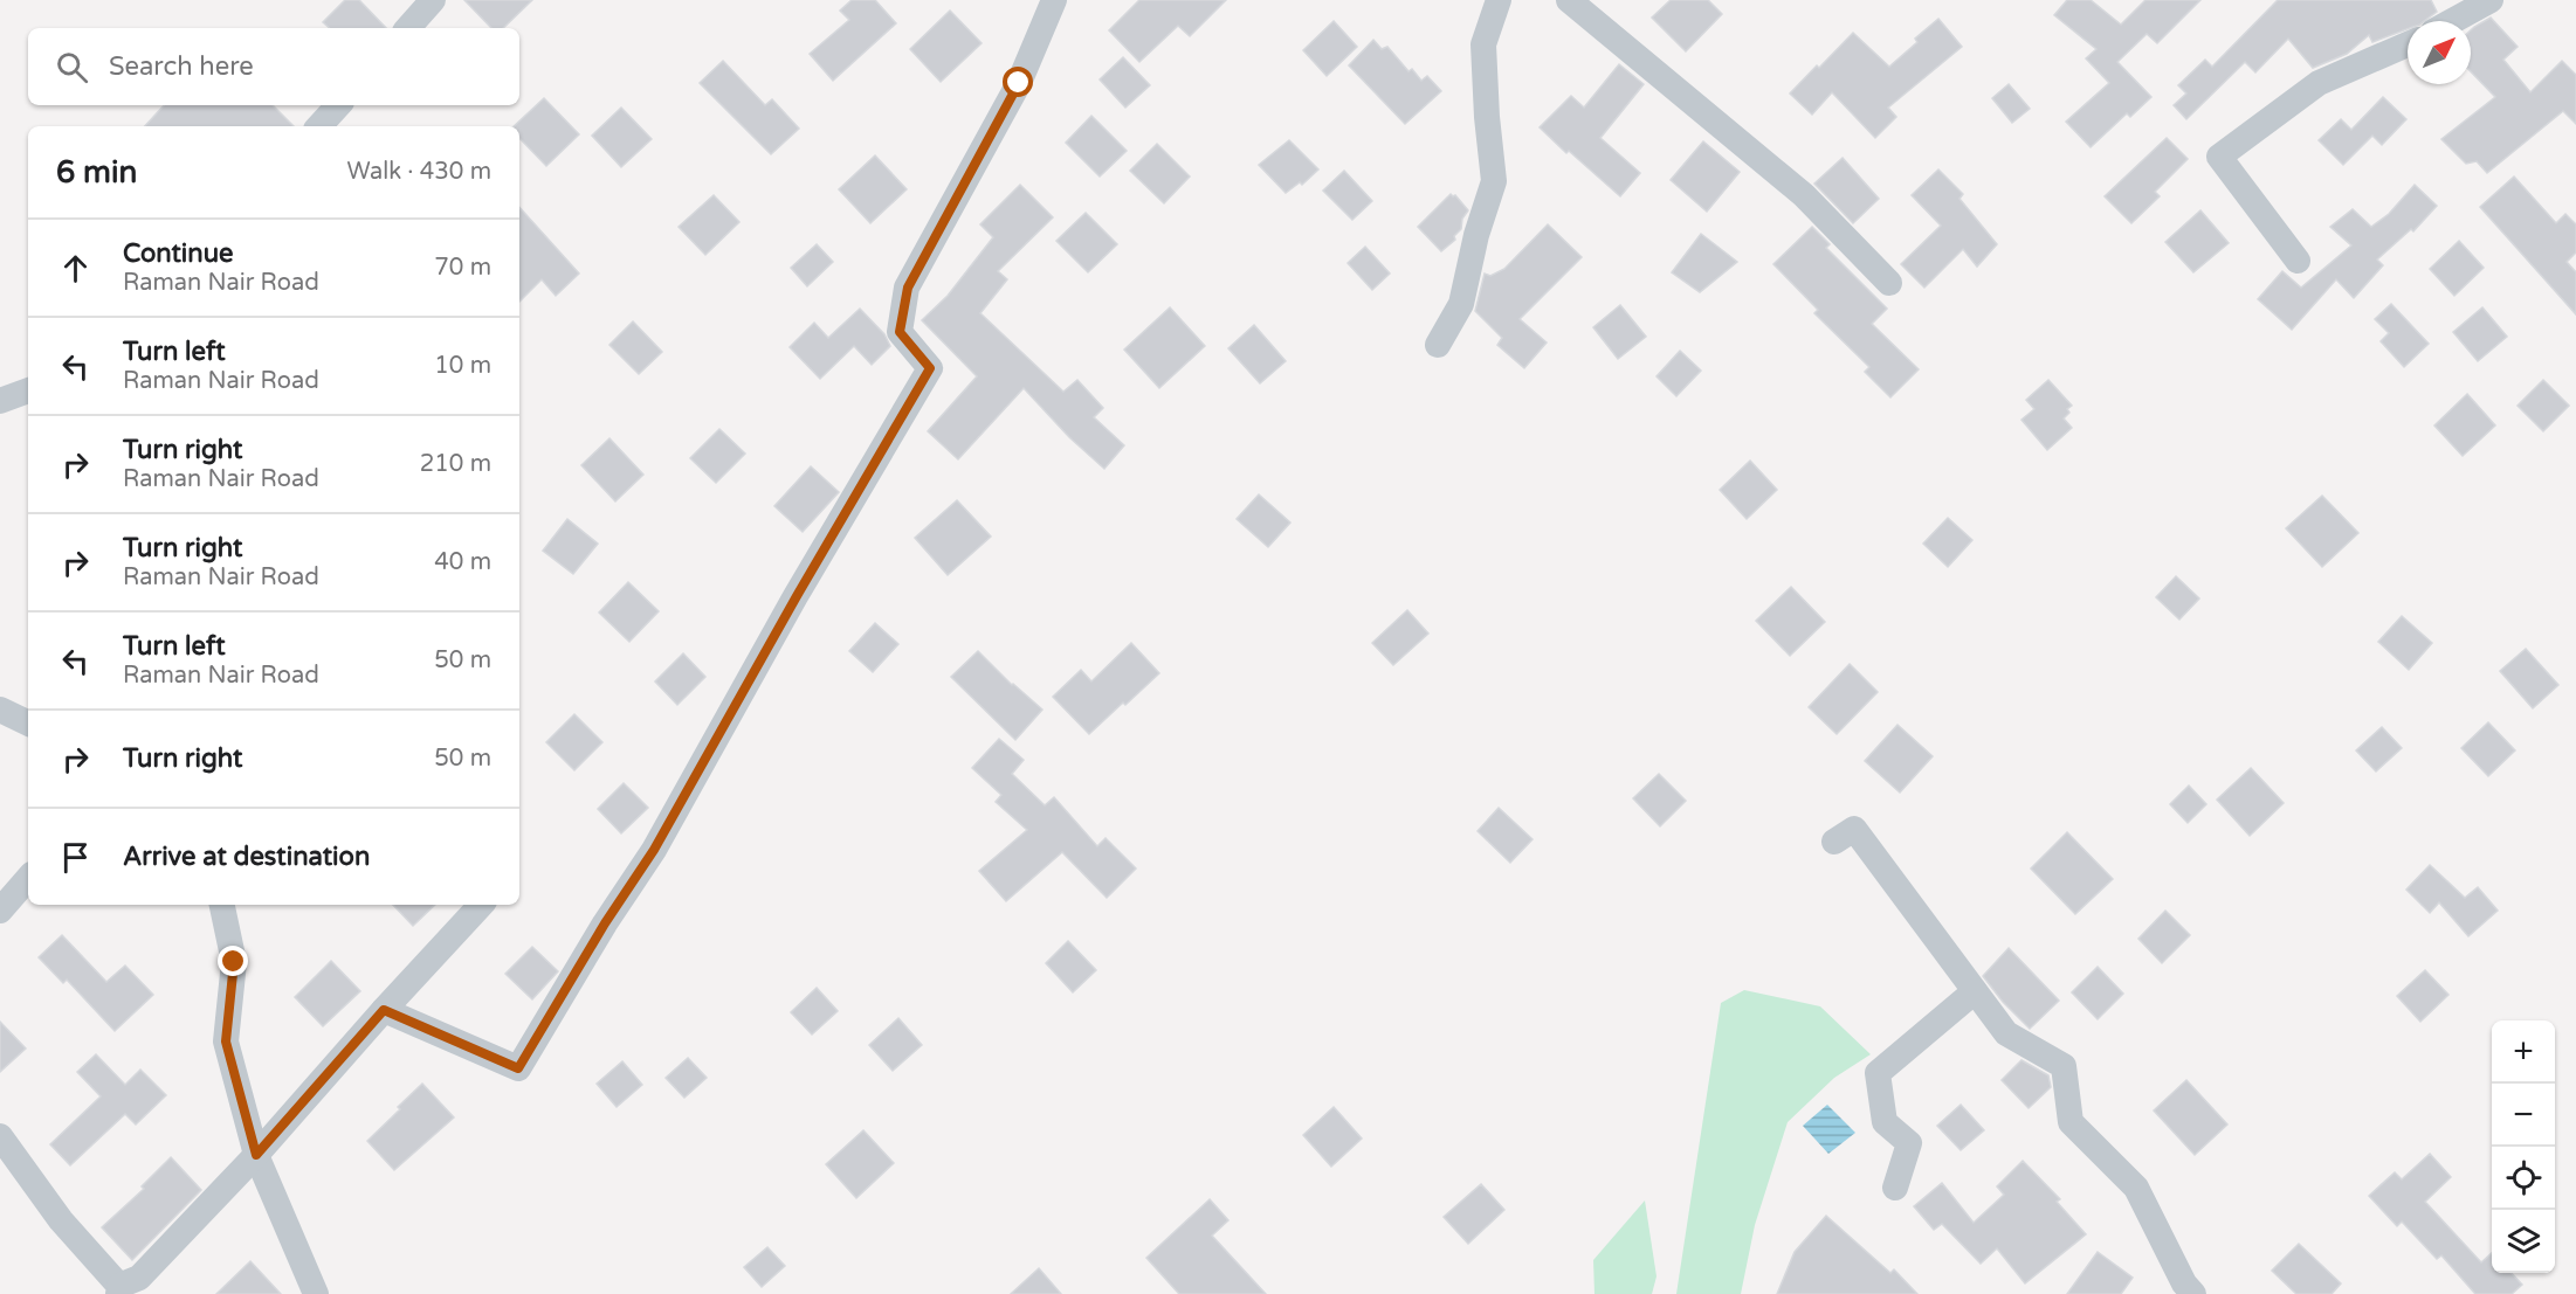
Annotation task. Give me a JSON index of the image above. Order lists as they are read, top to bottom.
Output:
{
  "north": "top right",
  "page": {
    "search": "Search here",
    "heading": ["6 min", "Walk · 430 m"],
    "list": [
      ["Continue", "Raman Nair Road", "70 m"],
      ["Turn left", "Raman Nair Road", "10 m"],
      ["Turn right", "Raman Nair Road", "210 m"],
      ["Turn right", "Raman Nair Road", "40 m"],
      ["Turn left", "Raman Nair Road", "50 m"],
      ["Turn right", "50 m"],
      "Arrive at destination"
    ],
    "map_buttons": ["+", "−"]
  }
}
